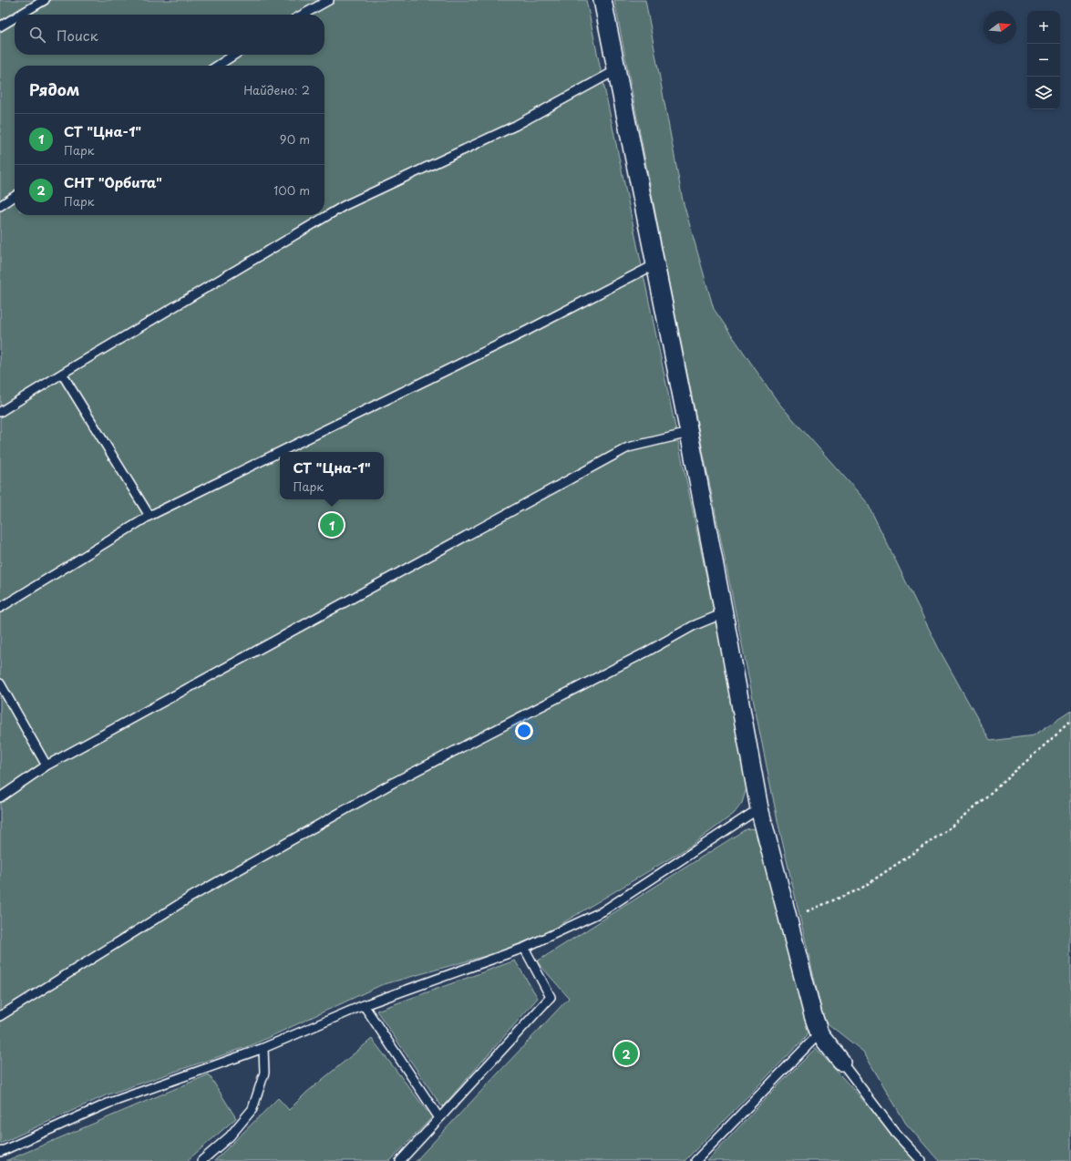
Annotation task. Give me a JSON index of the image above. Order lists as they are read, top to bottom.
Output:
{
  "north": "right",
  "page": {
    "map_buttons": ["+", "−"],
    "search": "Поиск",
    "heading": ["Рядом", "Найдено: 2"],
    "list": [
      {
        "mark": "1",
        "name": "СТ \"Цна-1\"",
        "note": "Парк",
        "value": "90 m"
      },
      {
        "mark": "2",
        "name": "CНТ \"Орбита\"",
        "note": "Парк",
        "value": "100 m"
      }
    ],
    "popup": ["СТ \"Цна-1\"", "Парк"],
    "pins": ["1", "2"]
  }
}
